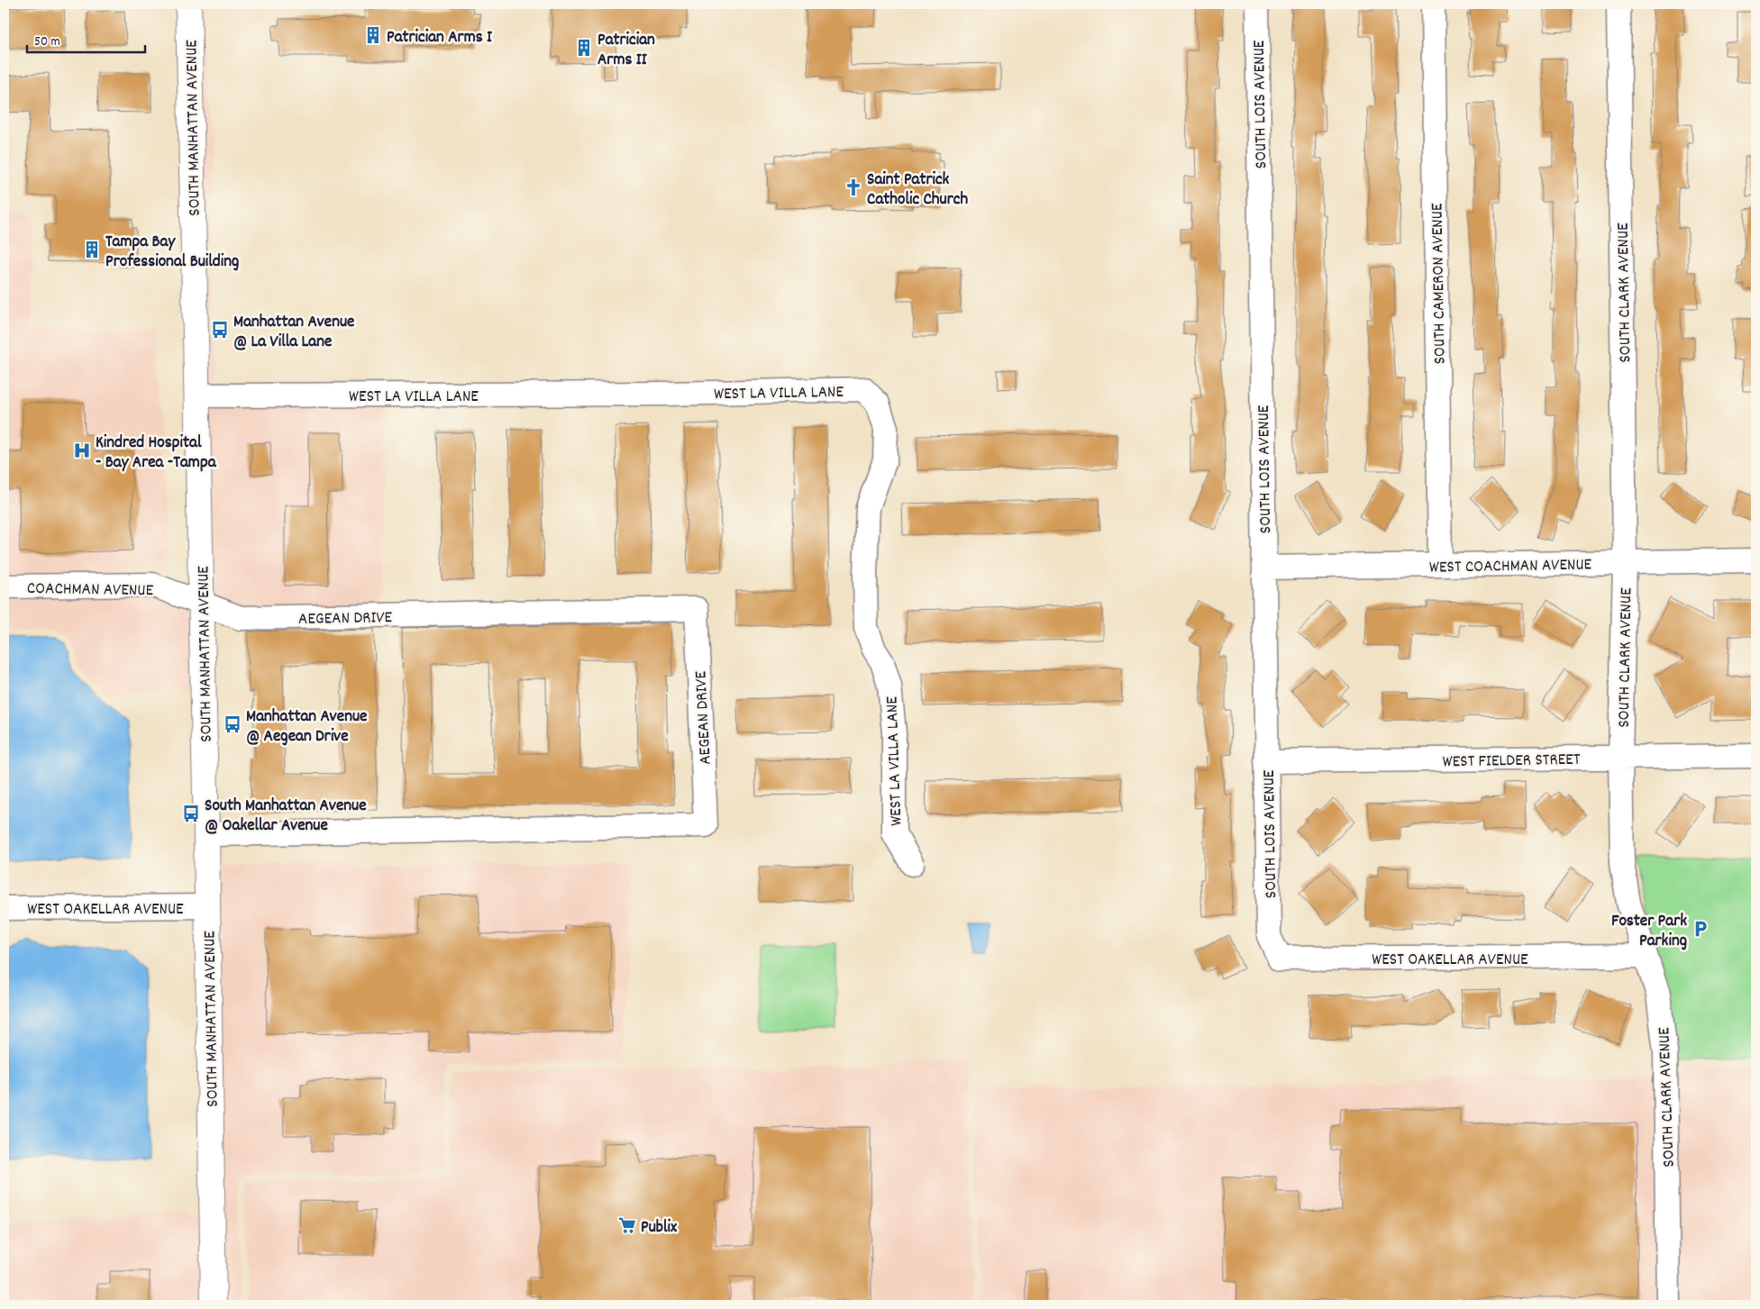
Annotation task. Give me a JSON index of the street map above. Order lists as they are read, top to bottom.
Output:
{
  "streets": {
    "main road": ["SOUTH MANHATTAN AVENUE"],
    "street": [
      "SOUTH LOIS AVENUE",
      "SOUTH CAMERON AVENUE",
      "SOUTH CLARK AVENUE",
      "WEST LA VILLA LANE",
      "WEST COACHMAN AVENUE",
      "COACHMAN AVENUE",
      "AEGEAN DRIVE",
      "WEST FIELDER STREET",
      "WEST OAKELLAR AVENUE"
    ]
  },
  "crossings": [
    ["SOUTH LOIS AVENUE", "WEST COACHMAN AVENUE"],
    ["SOUTH LOIS AVENUE", "WEST FIELDER STREET"],
    ["SOUTH LOIS AVENUE", "WEST OAKELLAR AVENUE"],
    ["SOUTH MANHATTAN AVENUE", "WEST LA VILLA LANE"],
    ["SOUTH MANHATTAN AVENUE", "COACHMAN AVENUE"],
    ["SOUTH MANHATTAN AVENUE", "AEGEAN DRIVE"],
    ["SOUTH MANHATTAN AVENUE", "WEST OAKELLAR AVENUE"],
    ["SOUTH CAMERON AVENUE", "WEST COACHMAN AVENUE"],
    ["SOUTH CLARK AVENUE", "WEST COACHMAN AVENUE"],
    ["SOUTH CLARK AVENUE", "WEST FIELDER STREET"],
    ["SOUTH CLARK AVENUE", "WEST OAKELLAR AVENUE"],
    ["COACHMAN AVENUE", "AEGEAN DRIVE"]
  ],
  "places": {
    "building": ["Patrician Arms I", "Patrician Arms II", "Tampa Bay Professional Building"],
    "church": ["Saint Patrick Catholic Church"],
    "bus stop": ["Manhattan Avenue @ La Villa Lane", "Manhattan Avenue @ Aegean Drive", "South Manhattan Avenue @ Oakellar Avenue"],
    "hospital": ["Kindred Hospital - Bay Area -Tampa"],
    "parking": ["Foster Park Parking"],
    "supermarket": ["Publix"]
  },
  "scale_bar": "50 m"
}
